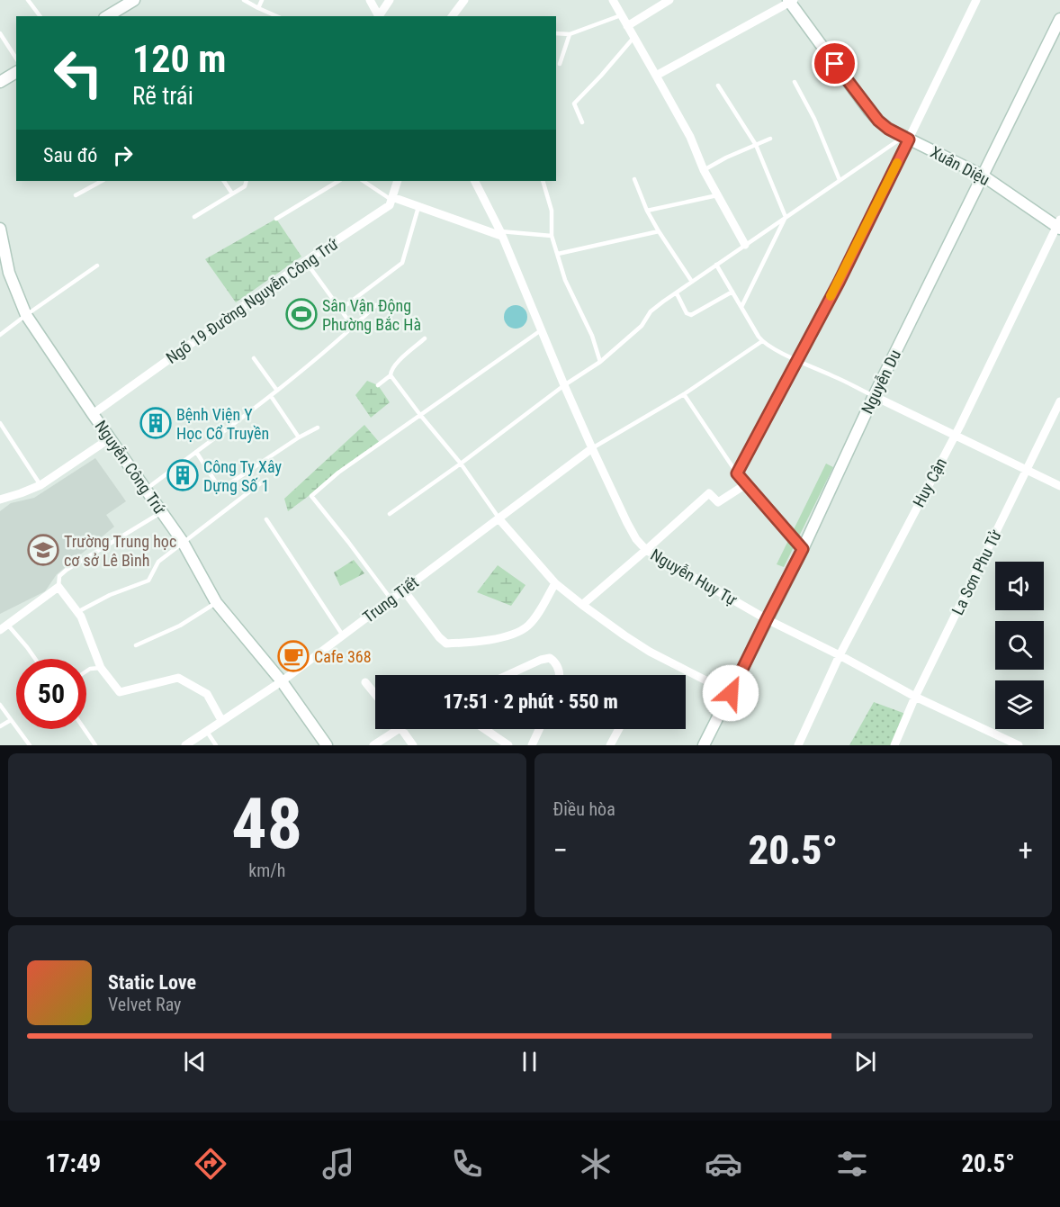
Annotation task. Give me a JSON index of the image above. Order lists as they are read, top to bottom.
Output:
{
  "streets": {
    "main road": ["Xuân Diệu", "Nguyễn Du", "Nguyễn Công Trứ"],
    "street": [
      "Ngõ 19 Đường Nguyễn Công Trứ",
      "Huy Cận",
      "La Sơn Phu Tử",
      "Nguyễn Huy Tự",
      "Trung Tiết"
    ]
  },
  "crossings": [
    ["Xuân Diệu", "Nguyễn Du"],
    ["Xuân Diệu", "Huy Cận"],
    ["Ngõ 19 Đường Nguyễn Công Trứ", "Nguyễn Công Trứ"],
    ["Nguyễn Du", "Nguyễn Huy Tự"],
    ["Nguyễn Công Trứ", "Trung Tiết"],
    ["Huy Cận", "Nguyễn Huy Tự"],
    ["La Sơn Phu Tử", "Nguyễn Huy Tự"],
    ["Nguyễn Huy Tự", "Trung Tiết"]
  ],
  "places": {
    "sports": ["Sân Vận Động Phường Bắc Hà"],
    "building": ["Bệnh Viện Y Học Cổ Truyền", "Công Ty Xây Dựng Số 1"],
    "school or university": ["Trường Trung học cơ sở Lê Bình"],
    "cafe": ["Cafe 368"]
  },
  "page": {
    "turn": ["120 m", "Rẽ trái"],
    "then": "Sau đó",
    "limit": "50",
    "trip": "17:51 · 2 phút · 550 m",
    "tile": [
      ["48", "km/h"],
      "Điều hòa"
    ],
    "heat": ["−", "20.5°", "+"],
    "song": ["Static Love", "Velvet Ray"],
    "tabs": ["17:49", "20.5°"]
  }
}
